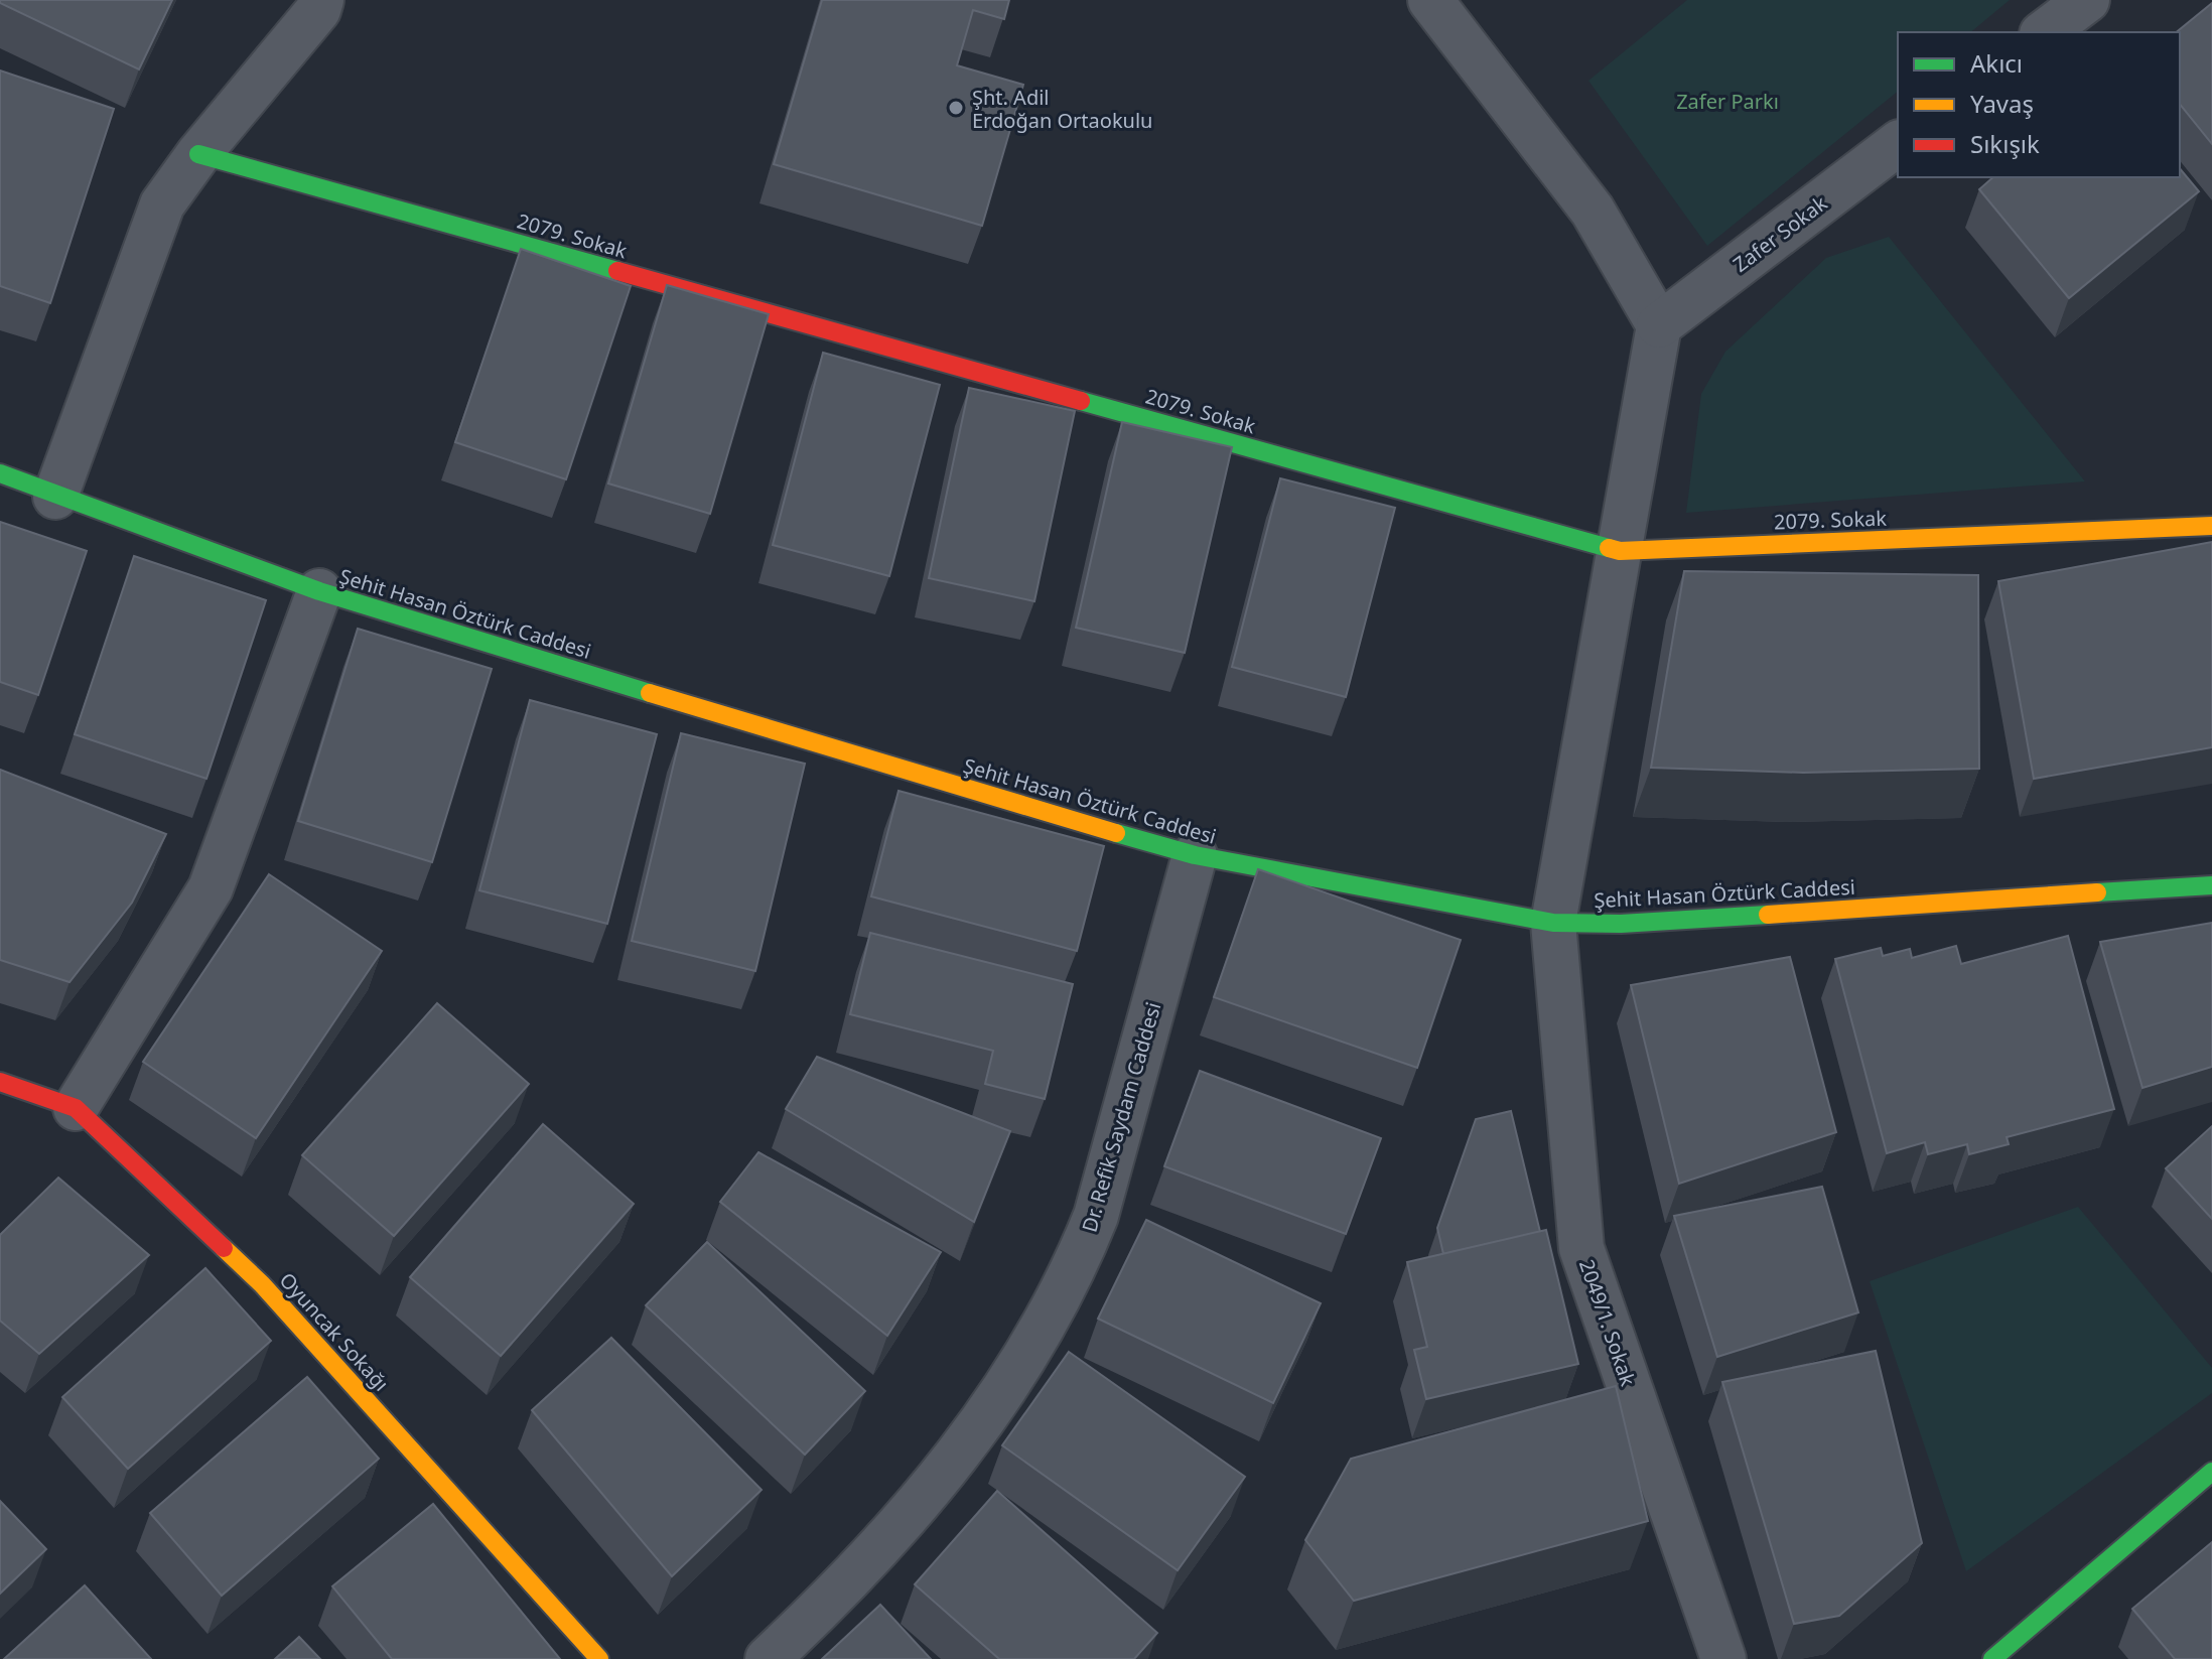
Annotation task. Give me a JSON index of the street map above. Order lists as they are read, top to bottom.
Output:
{
  "streets": {
    "street": [
      "Zafer Sokak",
      "2079. Sokak",
      "Şehit Hasan Öztürk Caddesi",
      "Dr. Refik Saydam Caddesi",
      "2049/1. Sokak",
      "Oyuncak Sokağı"
    ]
  },
  "crossings": [
    ["Zafer Sokak", "2049/1. Sokak"],
    ["2079. Sokak", "2049/1. Sokak"],
    ["Şehit Hasan Öztürk Caddesi", "Dr. Refik Saydam Caddesi"],
    ["Şehit Hasan Öztürk Caddesi", "2049/1. Sokak"]
  ],
  "parks": ["Zafer Parkı"],
  "places": ["Şht. Adil Erdoğan Ortaokulu"],
  "legend": ["Akıcı", "Yavaş", "Sıkışık"]
}
